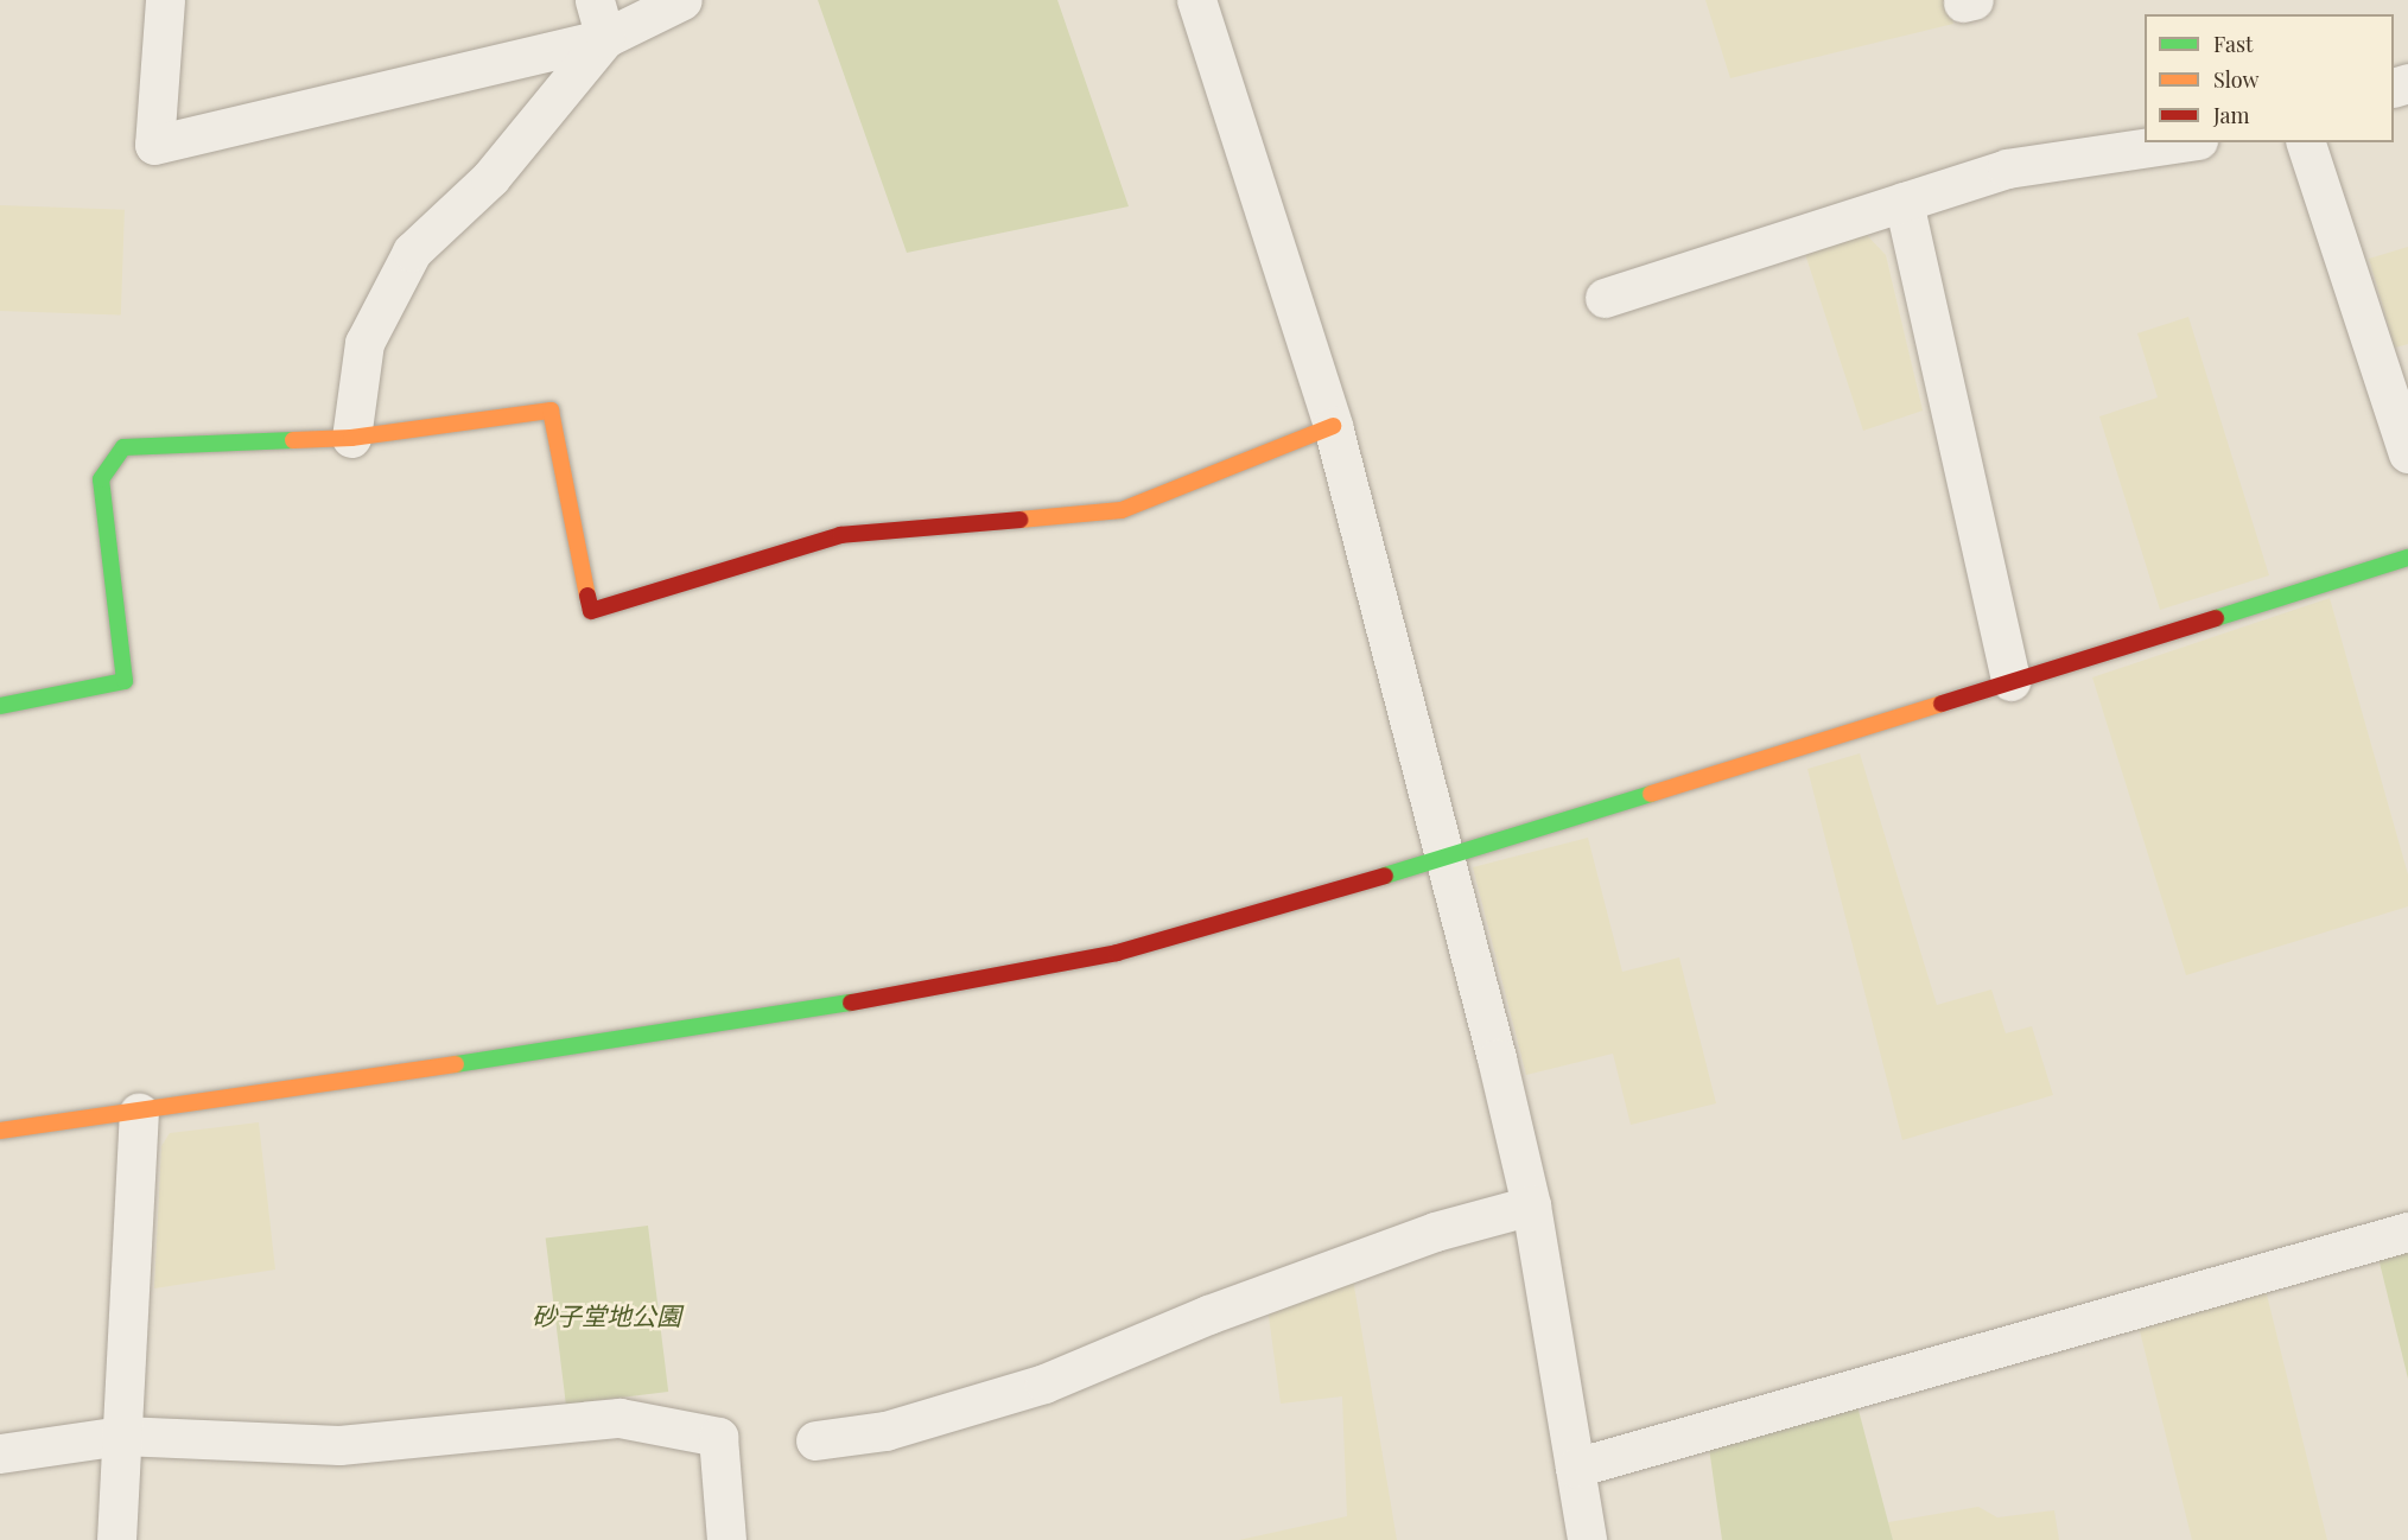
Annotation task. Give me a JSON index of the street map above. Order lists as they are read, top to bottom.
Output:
{
  "parks": ["砂子堂地公園"],
  "legend": ["Fast", "Slow", "Jam"]
}
